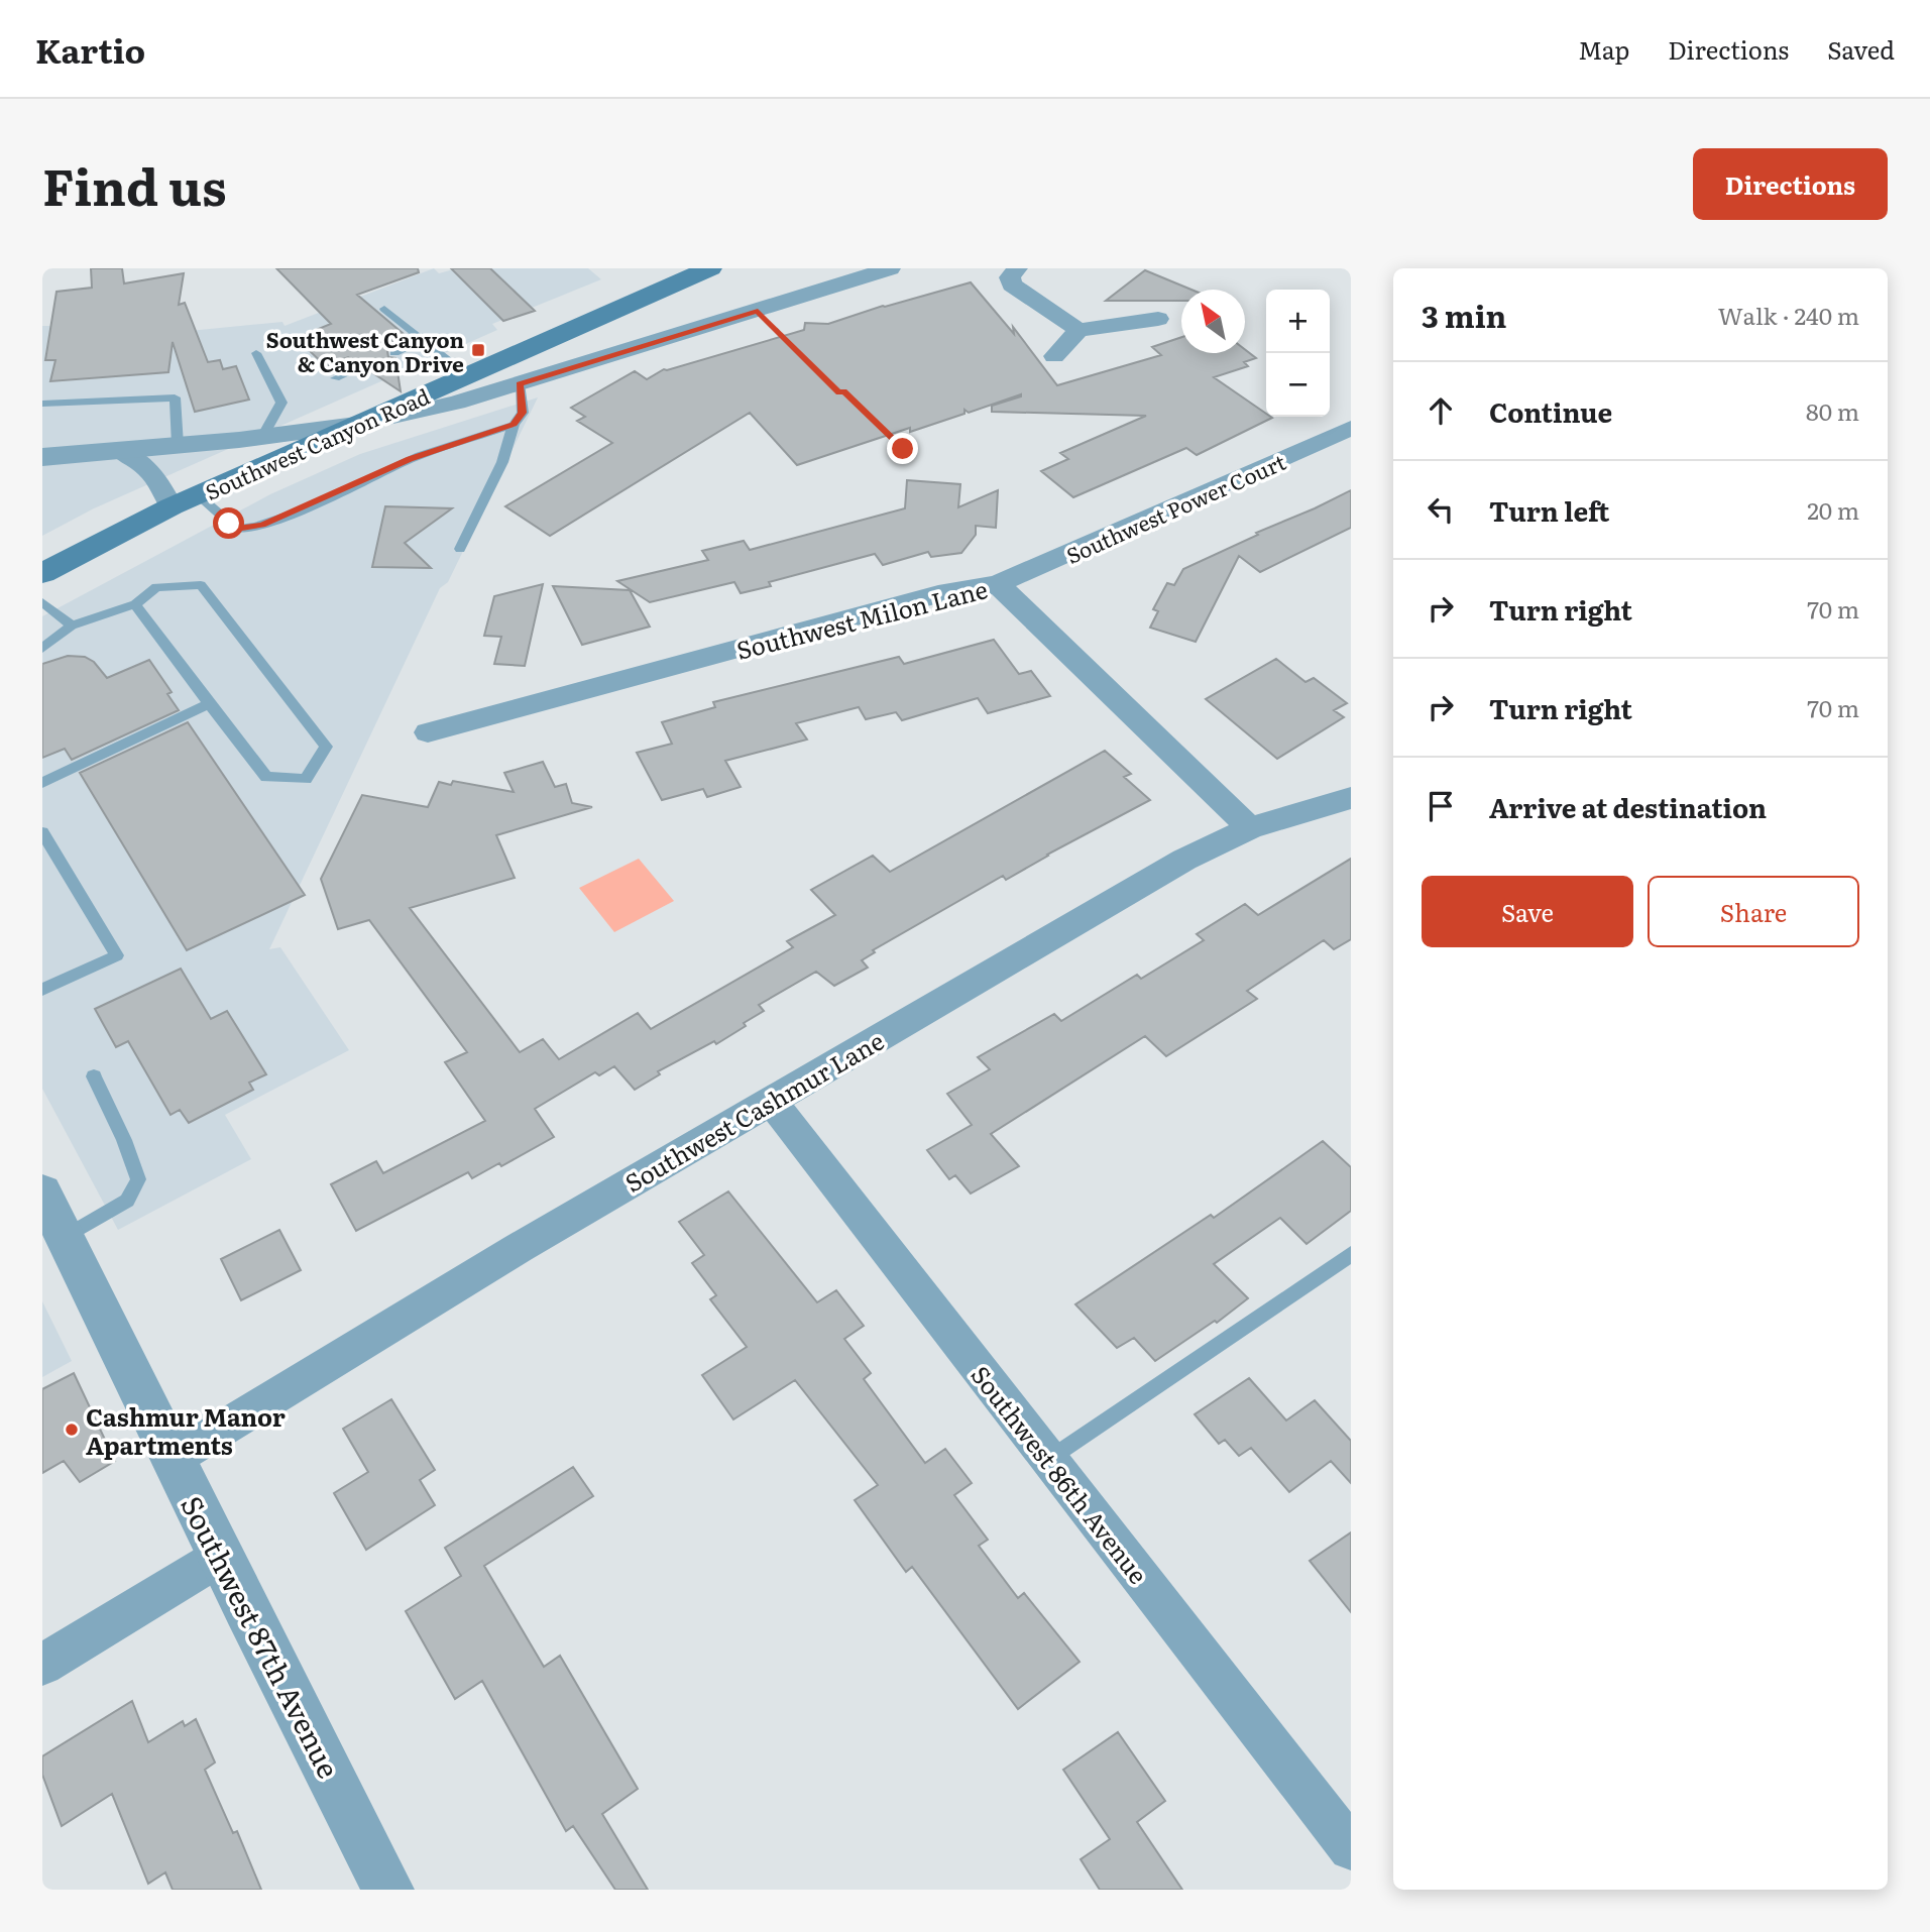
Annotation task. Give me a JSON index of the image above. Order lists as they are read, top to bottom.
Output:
{
  "streets": {
    "main road": ["Southwest Canyon Road"],
    "street": [
      "Southwest Power Court",
      "Southwest Milon Lane",
      "Southwest Cashmur Lane",
      "Southwest 86th Avenue",
      "Southwest 87th Avenue"
    ]
  },
  "crossings": [
    ["Southwest Power Court", "Southwest Milon Lane"],
    ["Southwest Milon Lane", "Southwest Cashmur Lane"],
    ["Southwest Cashmur Lane", "Southwest 86th Avenue"],
    ["Southwest Cashmur Lane", "Southwest 87th Avenue"]
  ],
  "places": {
    "transit": ["Southwest Canyon & Canyon Drive"],
    "other": ["Cashmur Manor Apartments"]
  },
  "north": "top left",
  "page": {
    "header": "Kartio",
    "nav": ["Map", "Directions", "Saved"],
    "title": "Find us",
    "buttons": [
      "Directions",
      ["Save", "Share"]
    ],
    "heading": ["3 min", "Walk · 240 m"],
    "map_buttons": ["+", "−"],
    "list": [
      ["Continue", "80 m"],
      ["Turn left", "20 m"],
      ["Turn right", "70 m"],
      ["Turn right", "70 m"],
      "Arrive at destination"
    ]
  }
}
